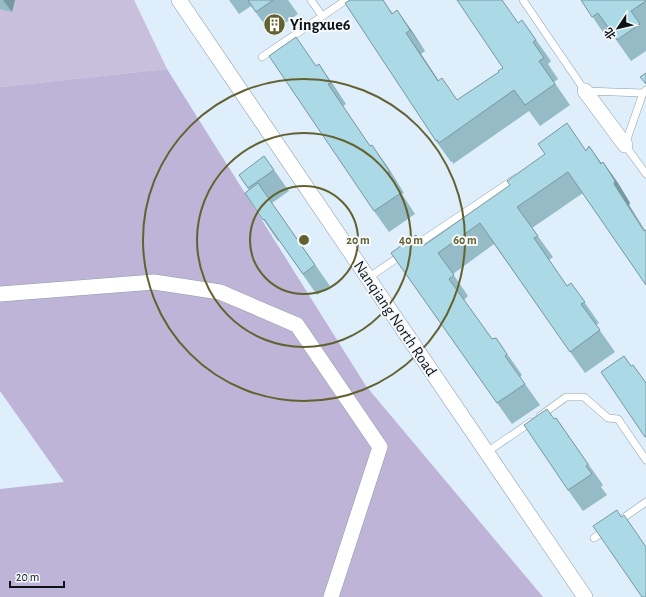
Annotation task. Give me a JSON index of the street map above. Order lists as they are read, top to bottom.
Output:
{
  "streets": {
    "street": ["Nanqiang North Road"]
  },
  "places": {
    "building": ["Yingxue6"]
  },
  "scale_bar": "20 m",
  "north": "bottom left",
  "rings": ["20 m", "40 m", "60 m"]
}
